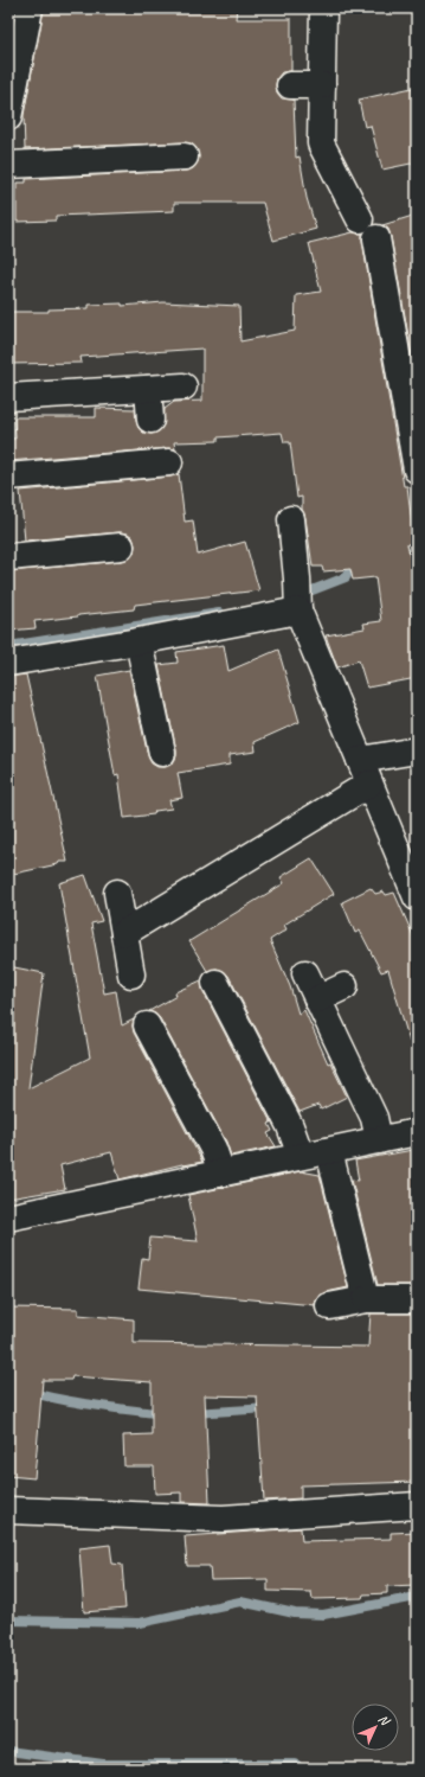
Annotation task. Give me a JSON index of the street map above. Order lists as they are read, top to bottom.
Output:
{
  "north": "top right"
}
